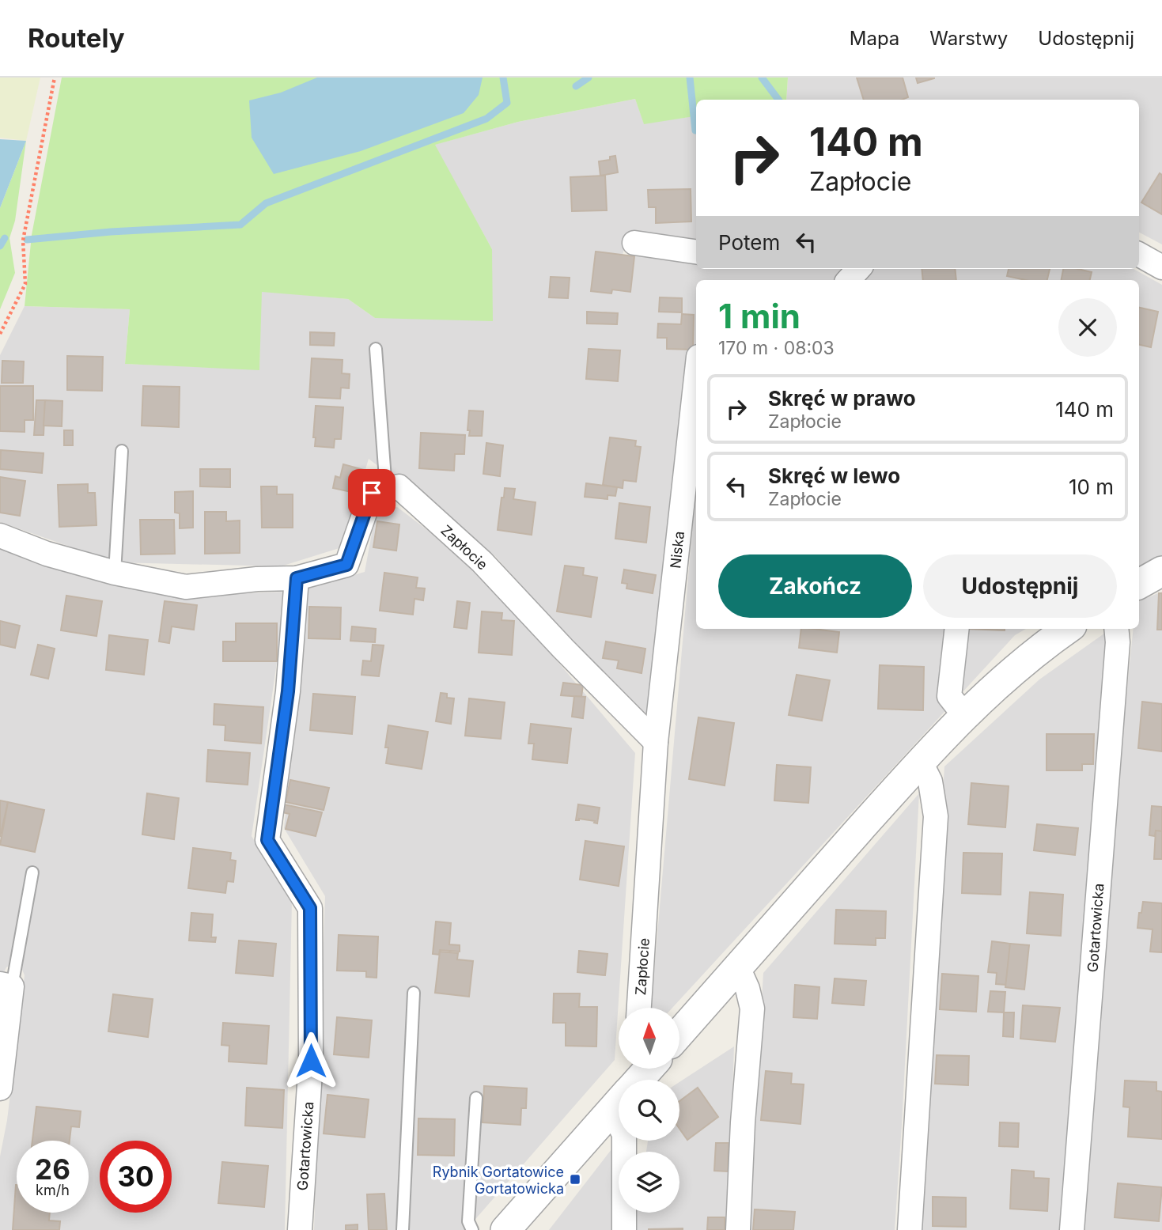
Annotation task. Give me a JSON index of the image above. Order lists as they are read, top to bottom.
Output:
{
  "streets": {
    "street": ["Zapłocie", "Niska", "Gotartowicka"]
  },
  "crossings": [
    ["Zapłocie", "Niska"]
  ],
  "places": {
    "transit": ["Rybnik Gortatowice Gortatowicka"]
  },
  "north": "top",
  "page": {
    "header": "Routely",
    "nav": ["Mapa", "Warstwy", "Udostępnij"],
    "turn": ["140 m", "Zapłocie"],
    "then": "Potem",
    "heading": ["1 min", "170 m · 08:03"],
    "list": [
      {
        "name": "Skręć w prawo",
        "note": "Zapłocie",
        "value": "140 m"
      },
      {
        "name": "Skręć w lewo",
        "note": "Zapłocie",
        "value": "10 m"
      }
    ],
    "buttons": ["Zakończ", "Udostępnij"],
    "speed": "26 km/h",
    "limit": "30"
  }
}
